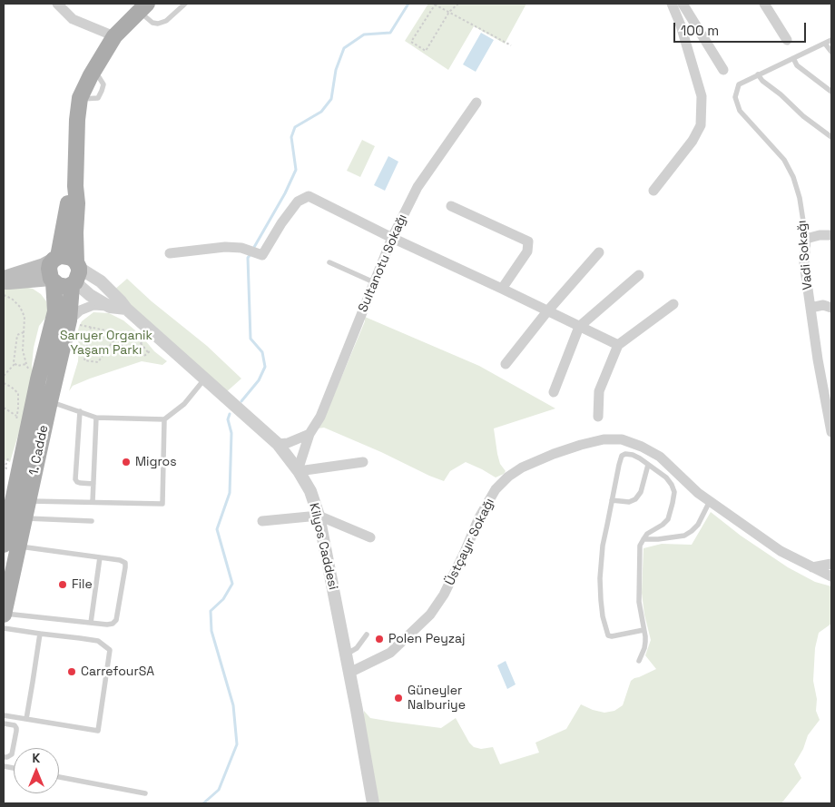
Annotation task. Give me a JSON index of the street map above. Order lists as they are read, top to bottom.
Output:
{
  "streets": {
    "main road": ["1. Cadde"],
    "street": [
      "Vadi Sokağı",
      "Sultanotu Sokağı",
      "Üstçayır Sokağı",
      "Kilyos Caddesi"
    ]
  },
  "crossings": [
    ["Sultanotu Sokağı", "Kilyos Caddesi"],
    ["1. Cadde", "Kilyos Caddesi"],
    ["Üstçayır Sokağı", "Kilyos Caddesi"]
  ],
  "parks": ["Sarıyer Organik Yaşam Parkı"],
  "places": [
    "Migros",
    "File",
    "Polen Peyzaj",
    "CarrefourSA",
    "Güneyler Nalburiye"
  ],
  "scale_bar": "100 m",
  "north": "top"
}
